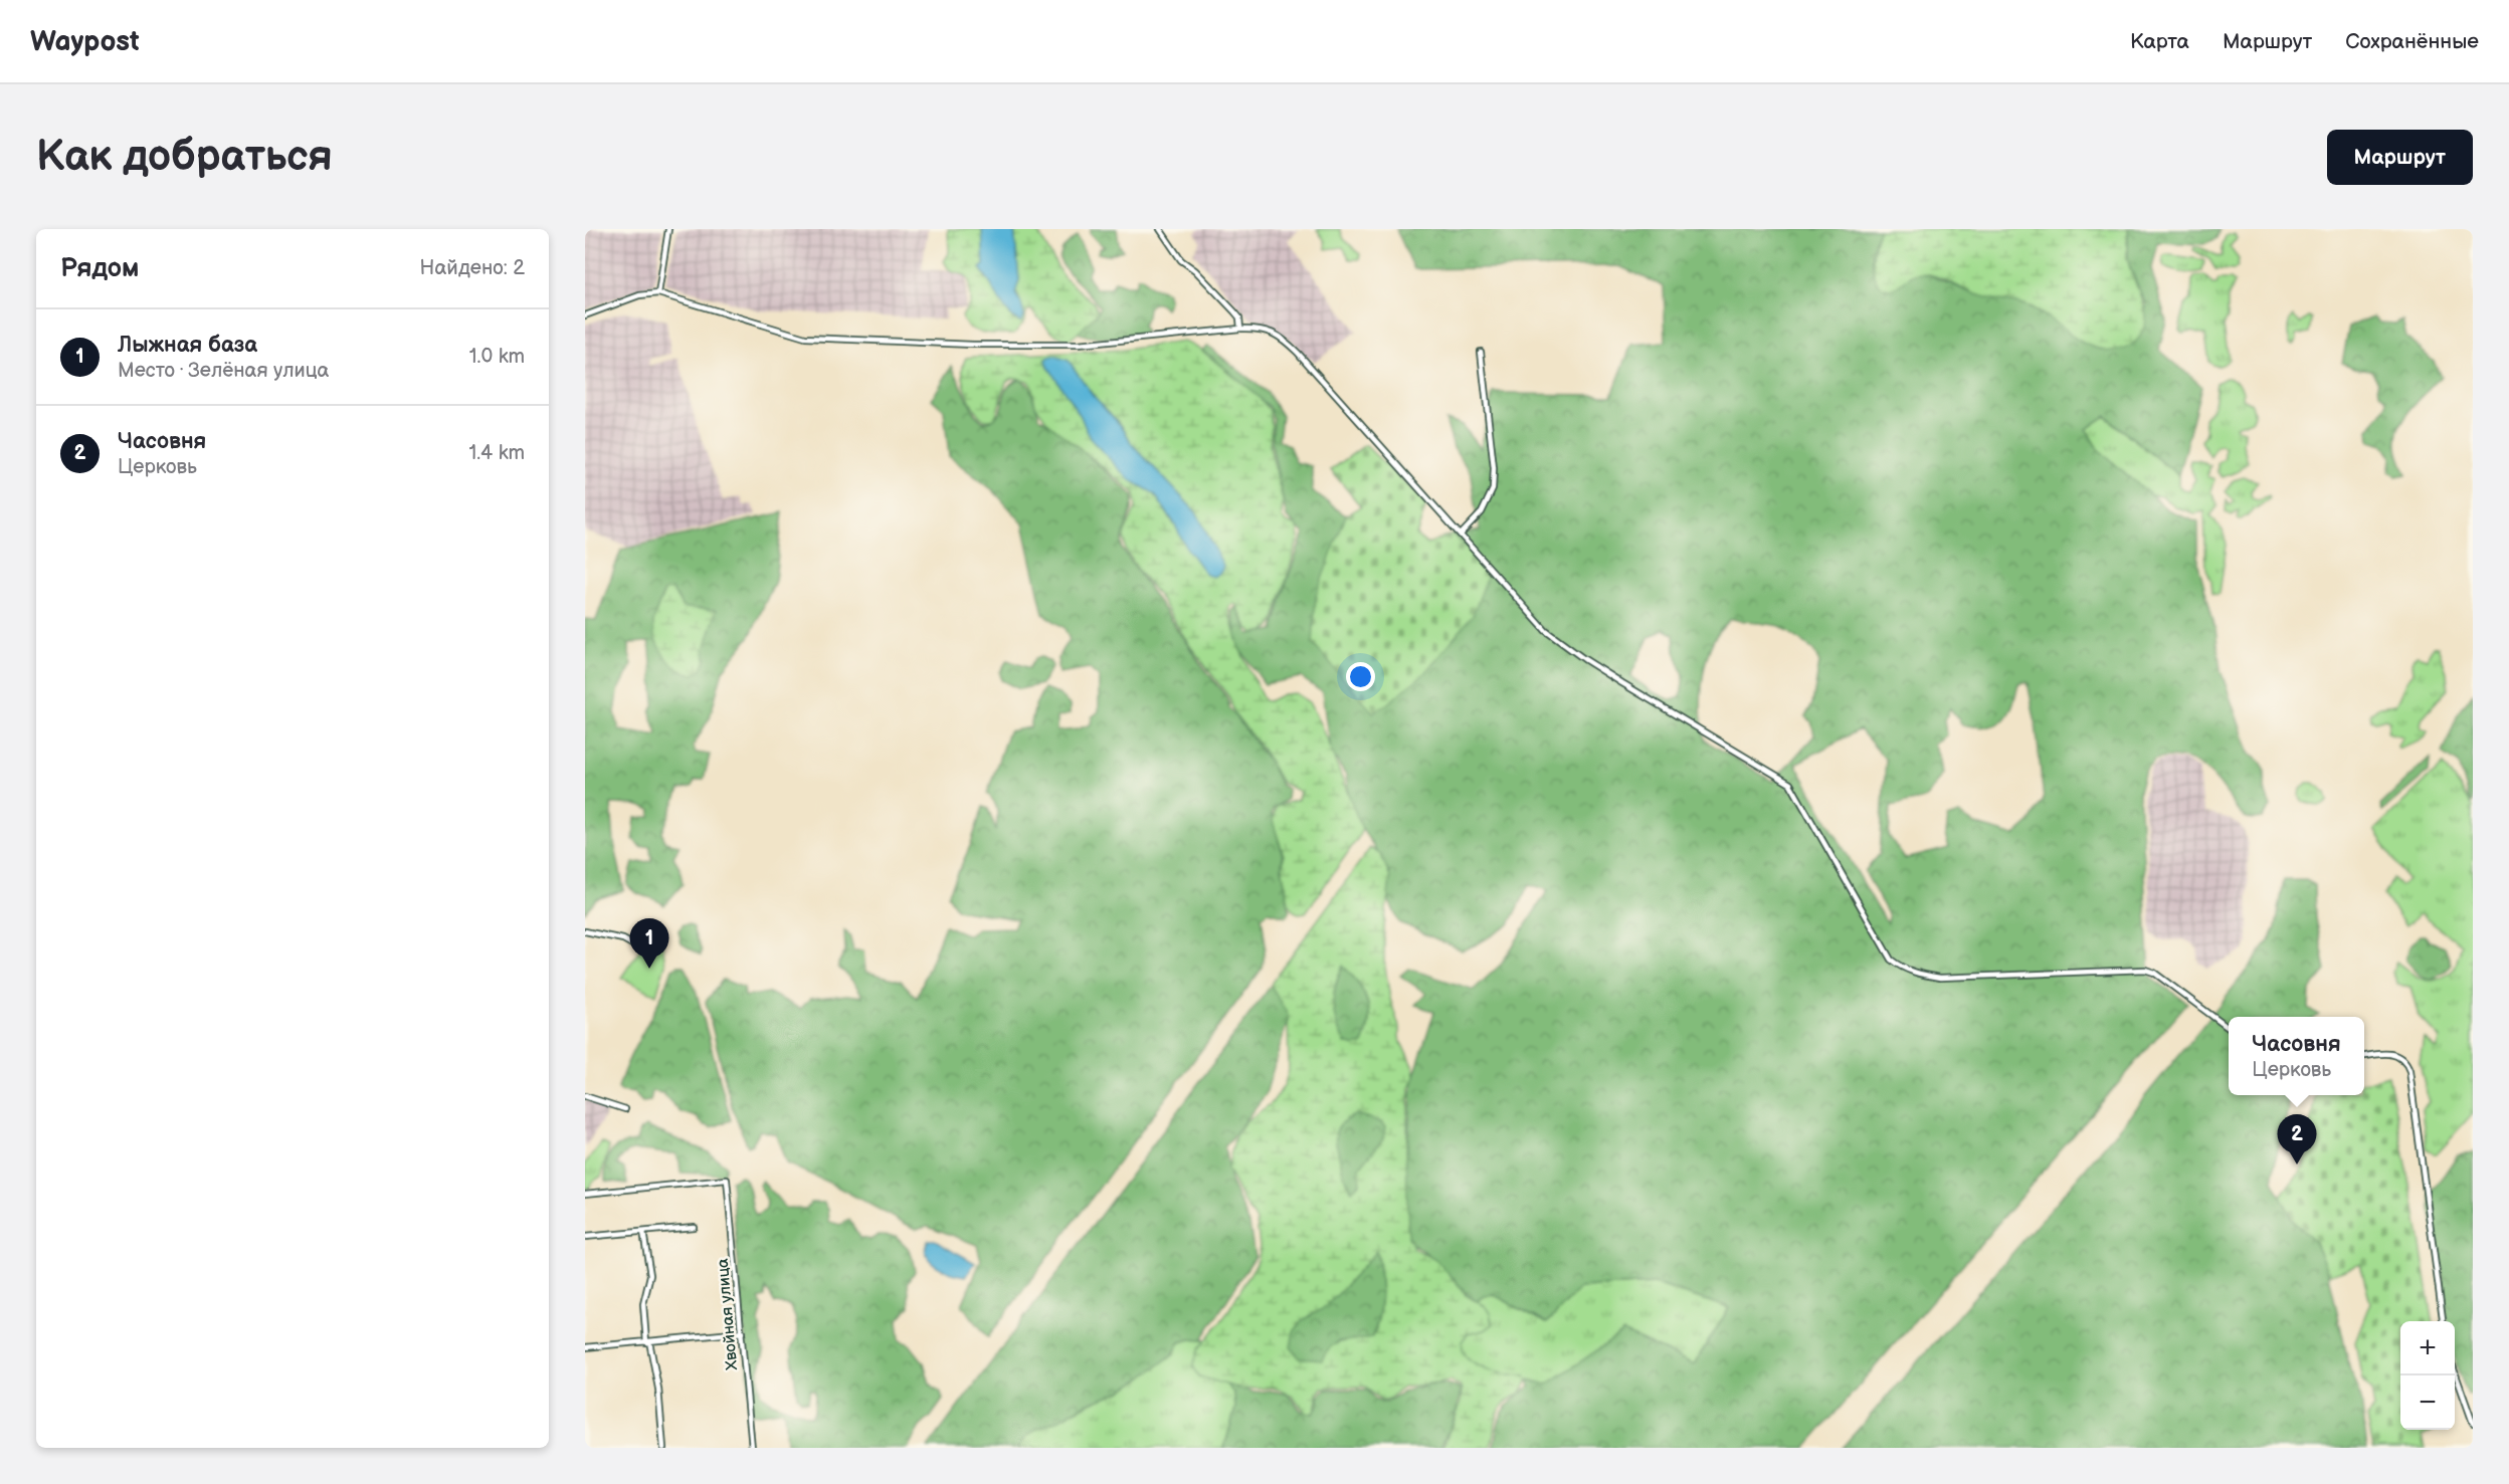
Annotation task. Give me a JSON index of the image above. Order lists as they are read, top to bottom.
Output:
{
  "streets": {
    "street": ["Хвойная улица"]
  },
  "page": {
    "header": "Waypost",
    "nav": ["Карта", "Маршрут", "Сохранённые"],
    "buttons": "Маршрут",
    "title": "Как добраться",
    "heading": ["Рядом", "Найдено: 2"],
    "list": [
      {
        "mark": "1",
        "name": "Лыжная база",
        "note": "Место · Зелёная улица",
        "value": "1.0 km"
      },
      {
        "mark": "2",
        "name": "Часовня",
        "note": "Церковь",
        "value": "1.4 km"
      }
    ],
    "pins": ["1", "2"],
    "popup": ["Часовня", "Церковь"],
    "map_buttons": ["+", "−"]
  }
}
